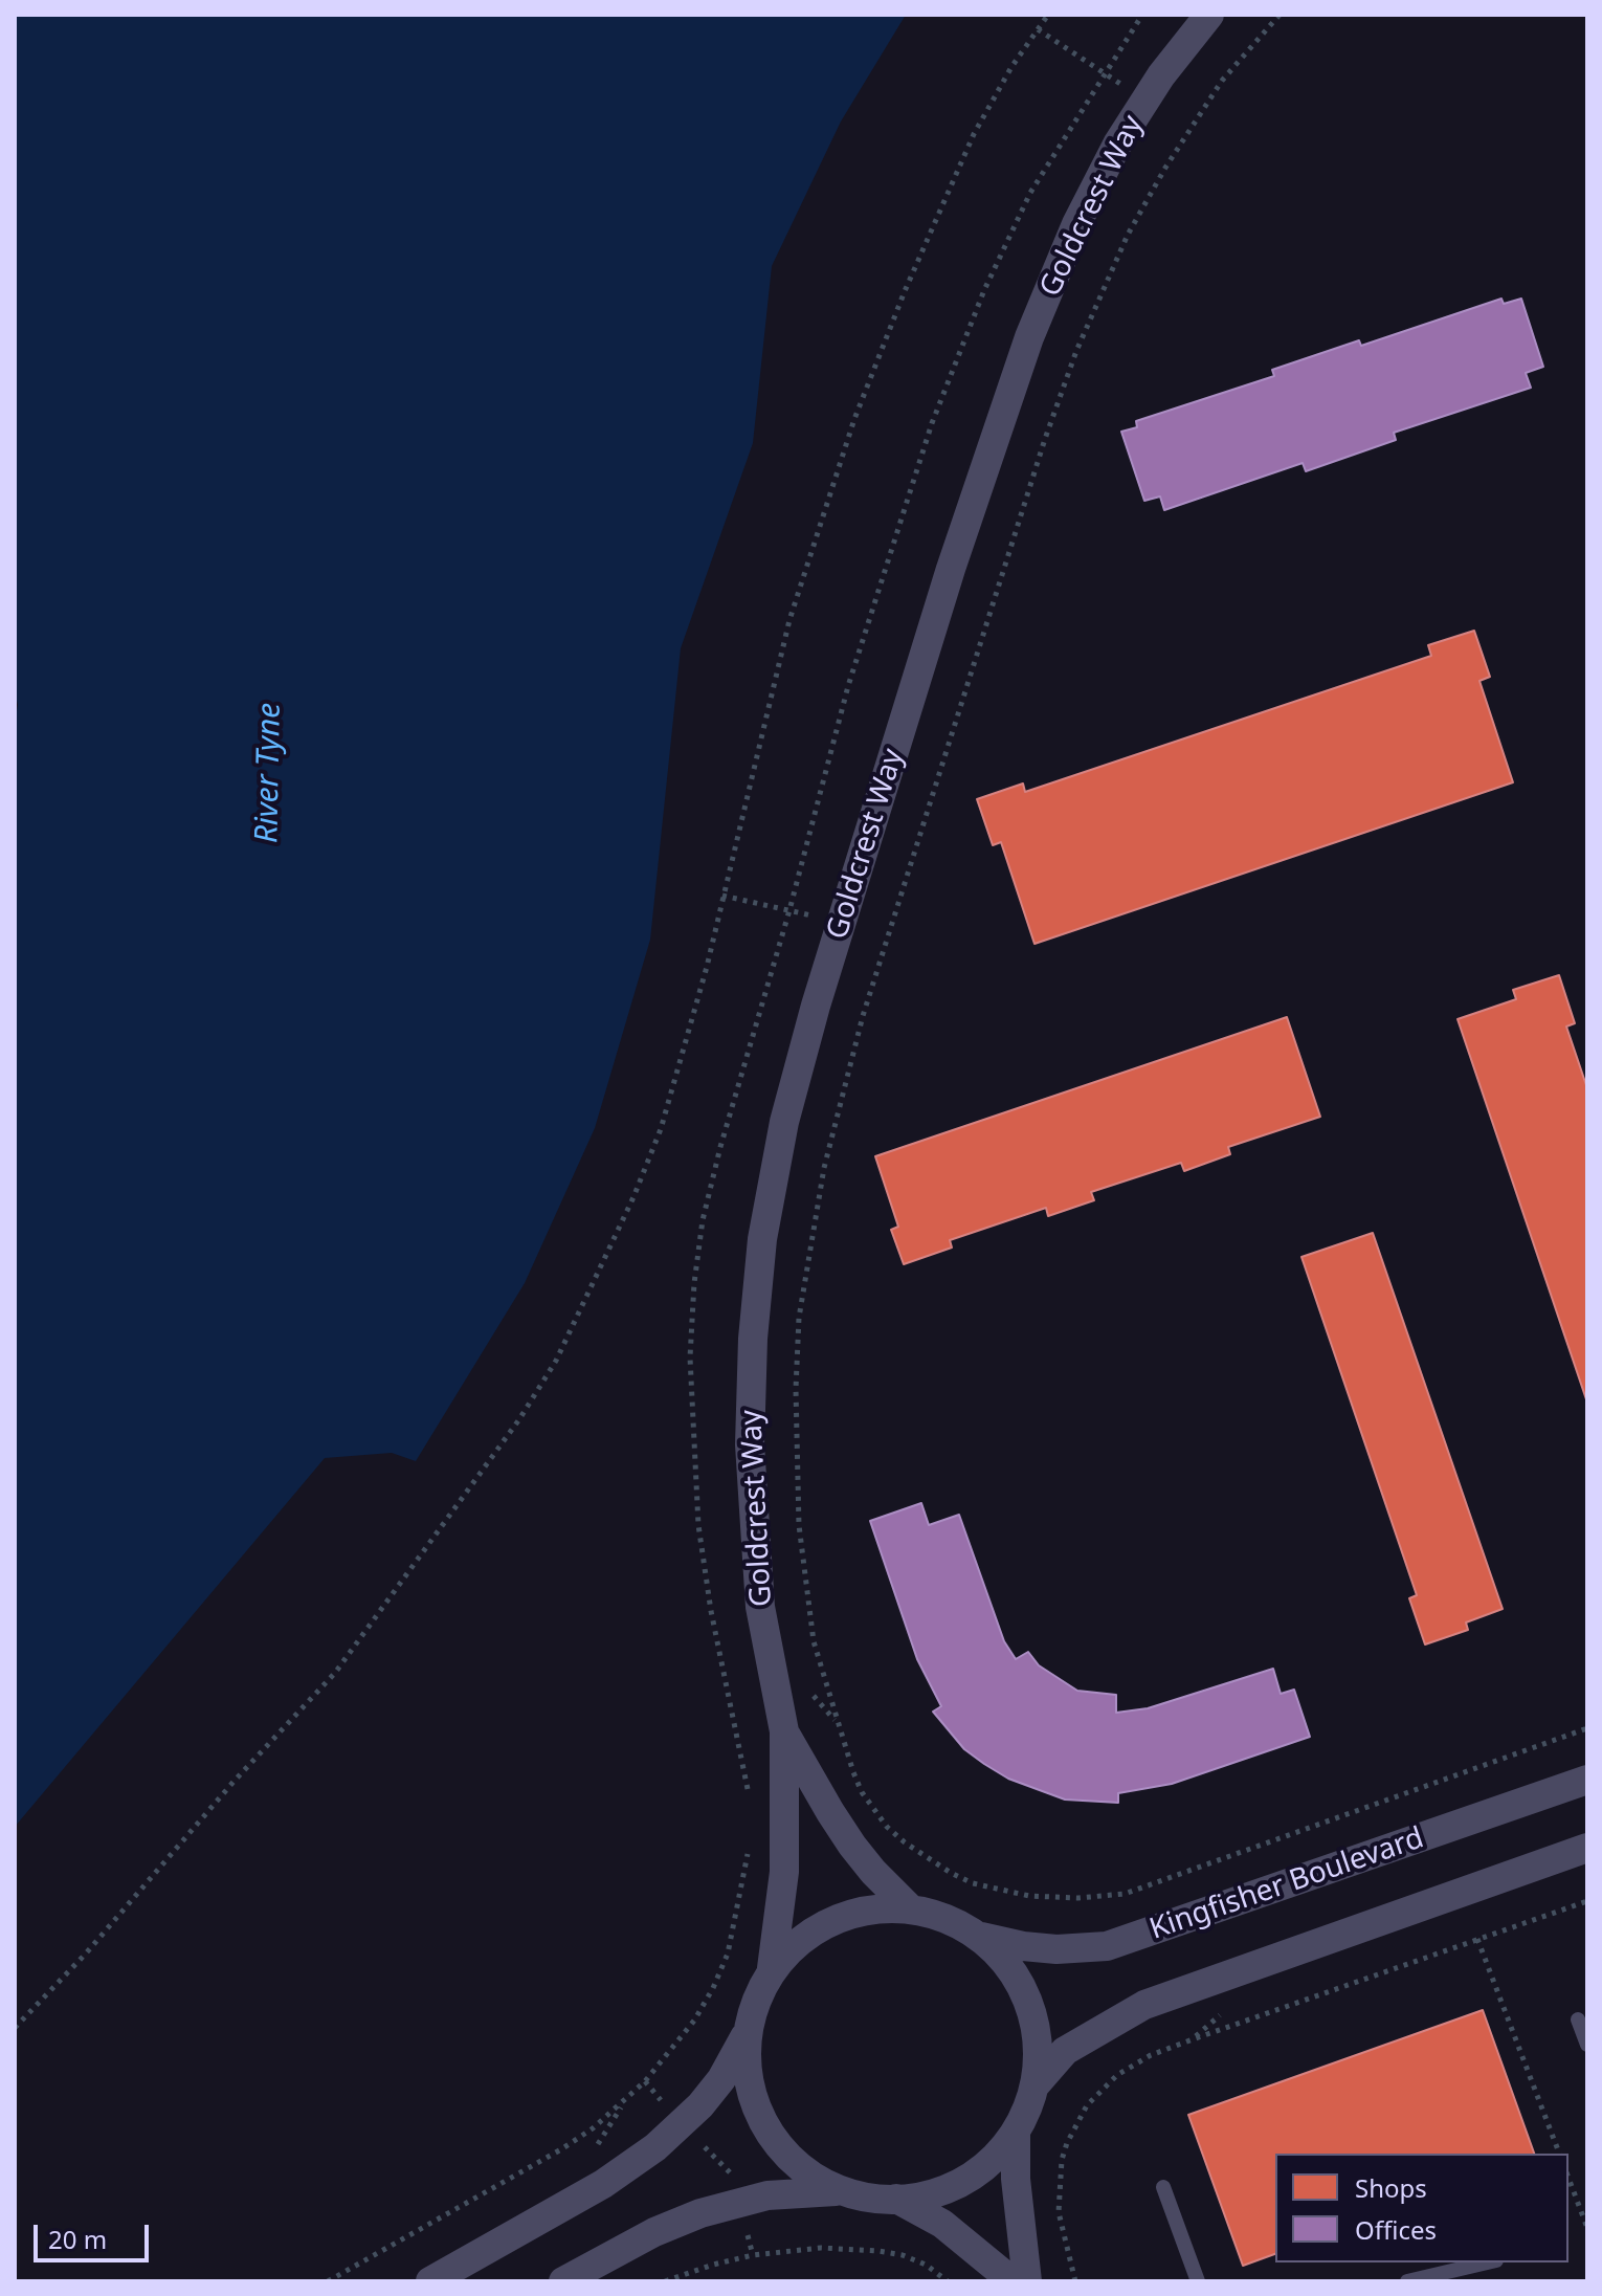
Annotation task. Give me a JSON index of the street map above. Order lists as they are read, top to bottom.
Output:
{
  "streets": {
    "street": ["Goldcrest Way", "Kingfisher Boulevard"]
  },
  "water": ["River Tyne"],
  "legend": ["Shops", "Offices"],
  "scale_bar": "20 m"
}
